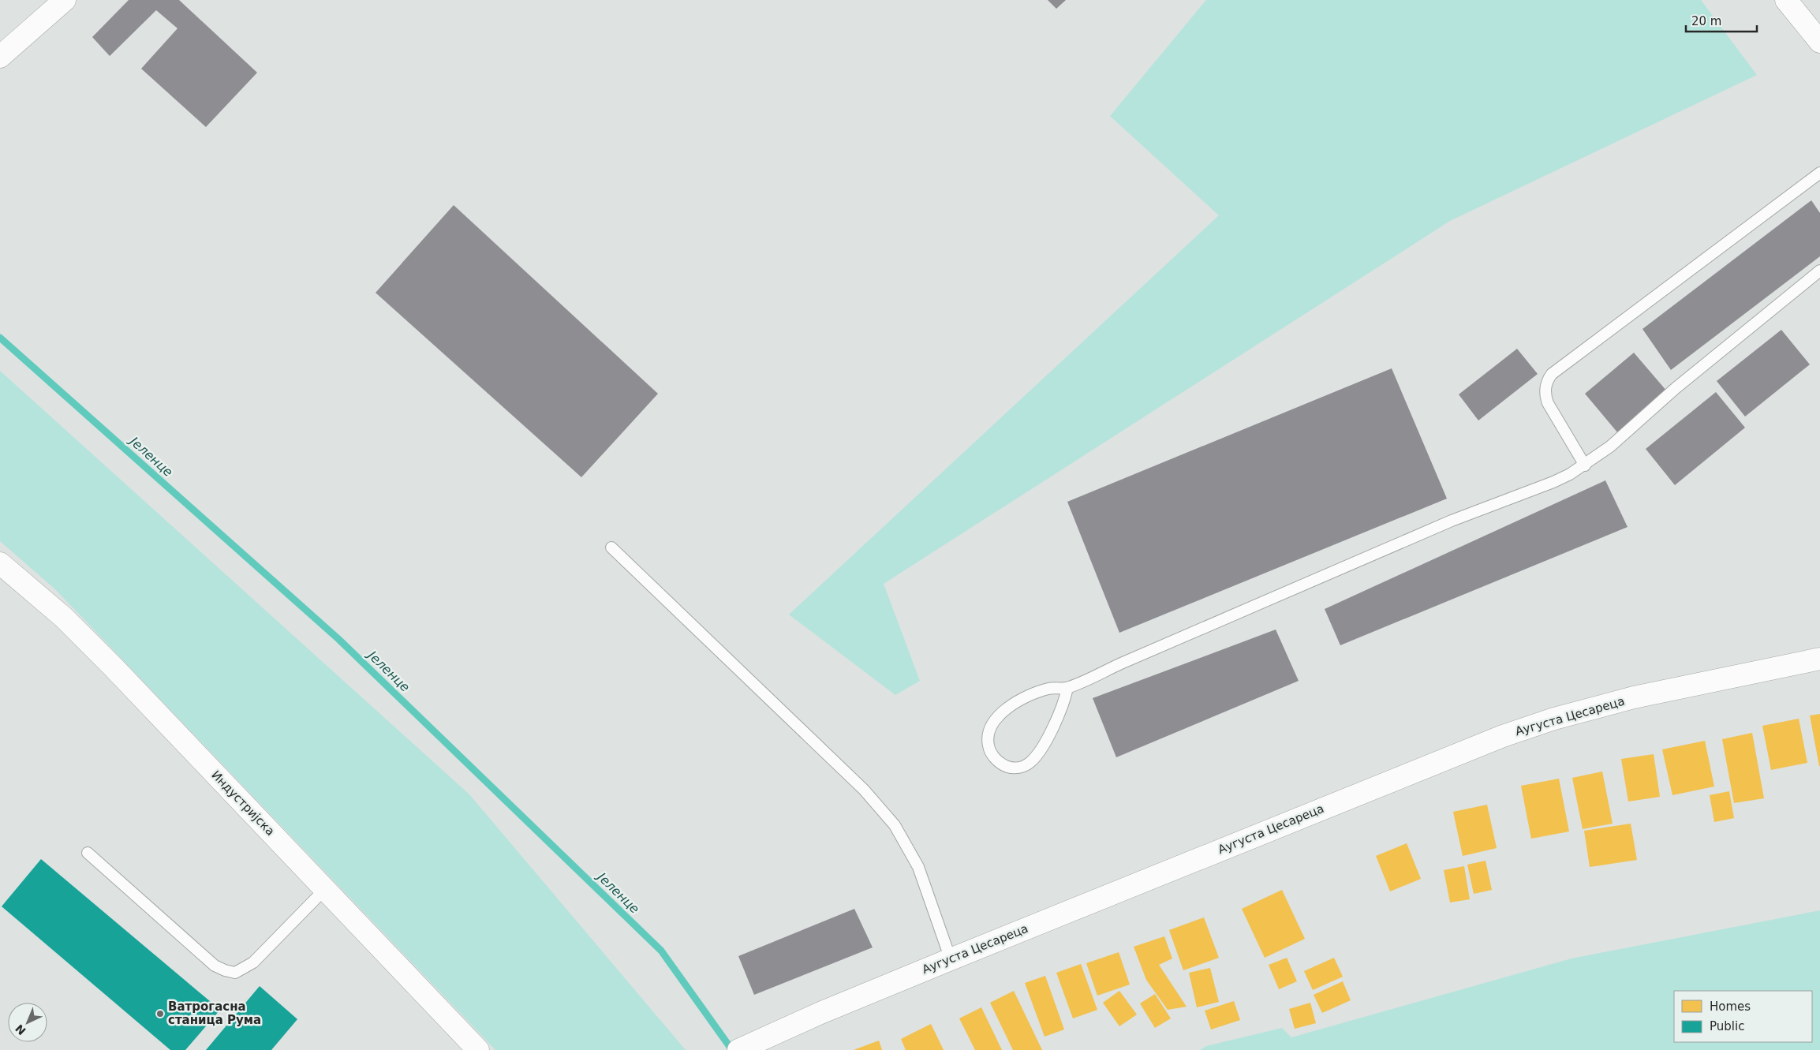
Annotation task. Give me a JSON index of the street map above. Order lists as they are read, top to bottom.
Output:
{
  "streets": {
    "street": ["Аугуста Цесареца", "Индустријска"]
  },
  "water": ["Јеленце"],
  "places": ["Ватрогасна станица Рума"],
  "legend": ["Homes", "Public"],
  "scale_bar": "20 m",
  "north": "bottom left"
}
